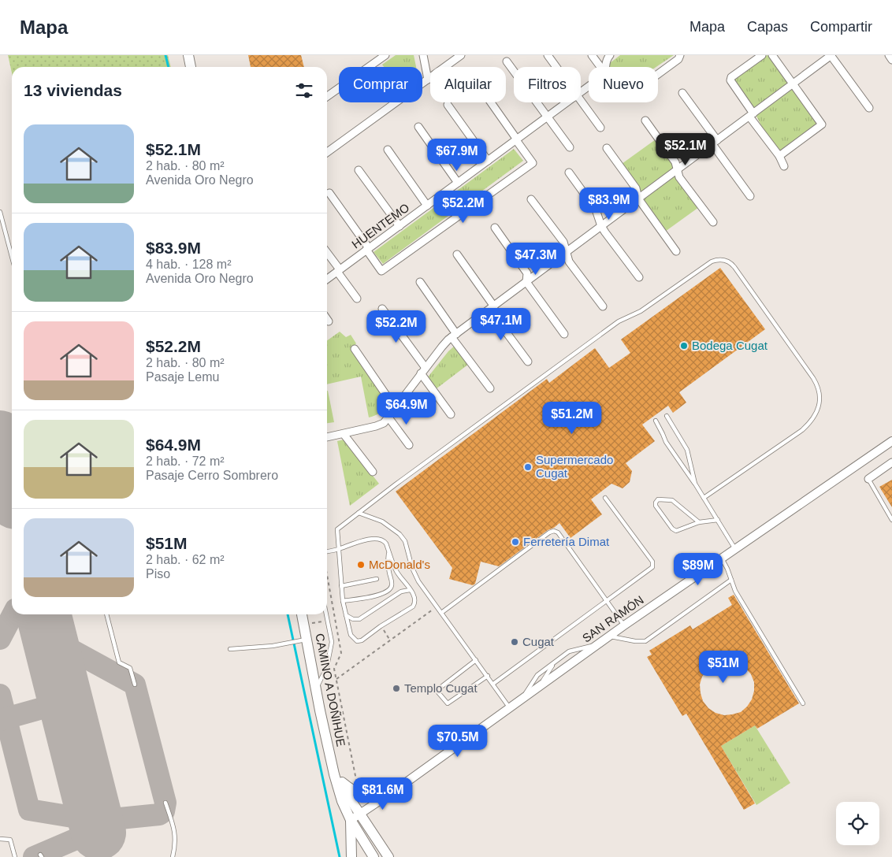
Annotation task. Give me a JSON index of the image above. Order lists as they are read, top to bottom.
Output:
{
  "streets": {
    "main road": ["CAMINO A DOÑIHUE"],
    "street": ["HUENTEMO", "SAN RAMÓN"]
  },
  "crossings": [
    ["SAN RAMÓN", "CAMINO A DOÑIHUE"]
  ],
  "places": [
    "Bodega Cugat",
    "Supermercado Cugat",
    "Ferretería Dimat",
    "McDonald's",
    "Cugat",
    "Templo Cugat"
  ],
  "page": {
    "header": "Mapa",
    "nav": ["Mapa", "Capas", "Compartir"],
    "chip": [
      "Comprar",
      "Alquilar",
      "Filtros",
      "Nuevo"
    ],
    "heading": "13 viviendas",
    "list": [
      {
        "name": "$52.1M",
        "note": "2 hab. · 80 m² · Avenida Oro Negro"
      },
      {
        "name": "$83.9M",
        "note": "4 hab. · 128 m² · Avenida Oro Negro"
      },
      {
        "name": "$52.2M",
        "note": "2 hab. · 80 m² · Pasaje Lemu"
      },
      {
        "name": "$64.9M",
        "note": "2 hab. · 72 m² · Pasaje Cerro Sombrero"
      },
      {
        "name": "$51M",
        "note": "2 hab. · 62 m² · Piso"
      }
    ],
    "price": [
      "$52.1M",
      "$67.9M",
      "$83.9M",
      "$52.2M",
      "$47.3M",
      "$47.1M",
      "$52.2M",
      "$64.9M",
      "$51.2M",
      "$89M",
      "$51M",
      "$70.5M",
      "$81.6M"
    ]
  }
}
